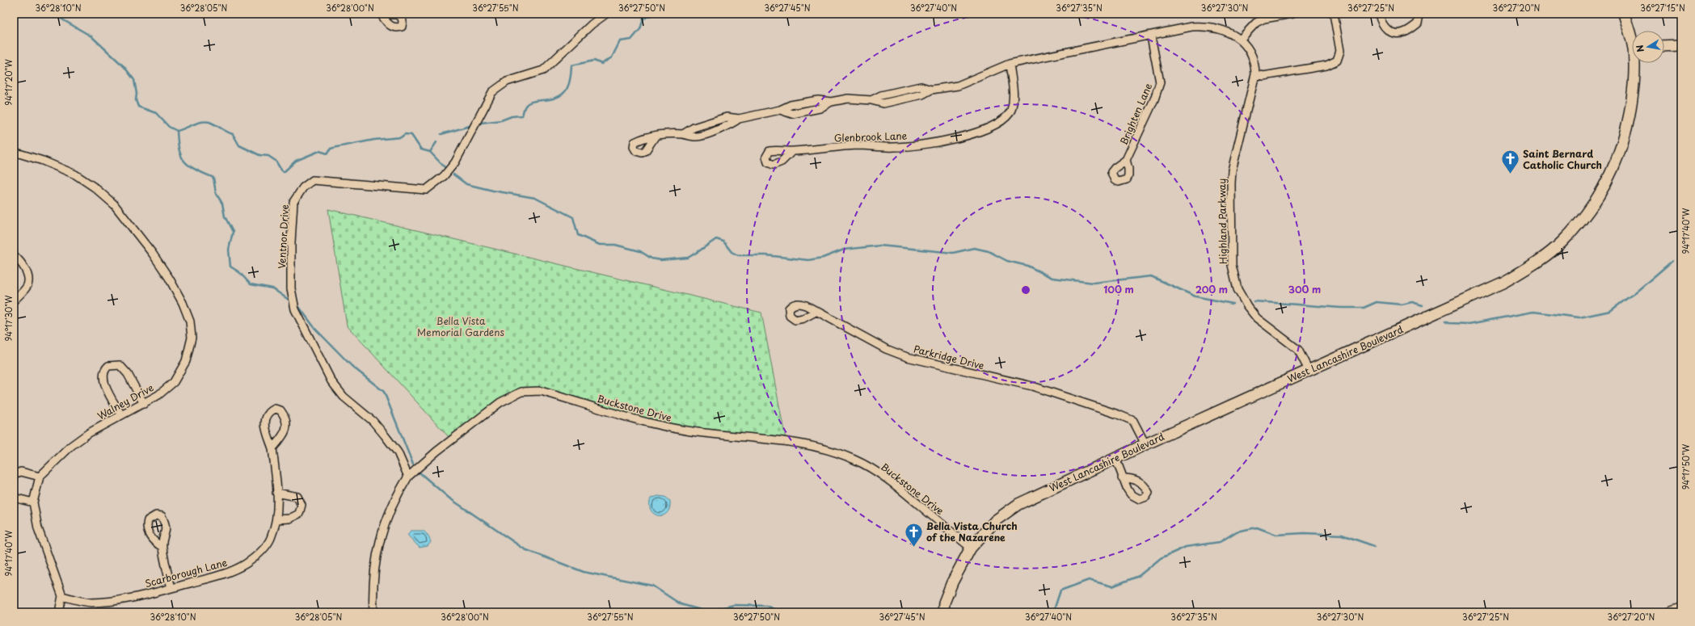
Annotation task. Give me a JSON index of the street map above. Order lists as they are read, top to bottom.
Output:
{
  "streets": {
    "main road": ["West Lancashire Boulevard"],
    "street": [
      "Brighten Lane",
      "Glenbrook Lane",
      "Highland Parkway",
      "Ventnor Drive",
      "Parkridge Drive",
      "Walney Drive",
      "Buckstone Drive",
      "Scarborough Lane"
    ]
  },
  "crossings": [
    ["Highland Parkway", "West Lancashire Boulevard"],
    ["Ventnor Drive", "Buckstone Drive"],
    ["West Lancashire Boulevard", "Parkridge Drive"],
    ["West Lancashire Boulevard", "Buckstone Drive"]
  ],
  "parks": ["Bella Vista Memorial Gardens"],
  "places": {
    "church": ["Saint Bernard Catholic Church", "Bella Vista Church of the Nazarene"]
  },
  "north": "left",
  "coordinates": [
    "36°28'10\"N",
    "36°28'05\"N",
    "36°28'00\"N",
    "36°27'55\"N",
    "36°27'50\"N",
    "36°27'45\"N",
    "36°27'40\"N",
    "36°27'35\"N",
    "36°27'30\"N",
    "36°27'25\"N",
    "36°27'20\"N",
    "36°27'15\"N",
    "94°17'20\"W",
    "94°17'40\"W",
    "94°17'30\"W",
    "94°17'50\"W"
  ],
  "rings": ["100 m", "200 m", "300 m"]
}
